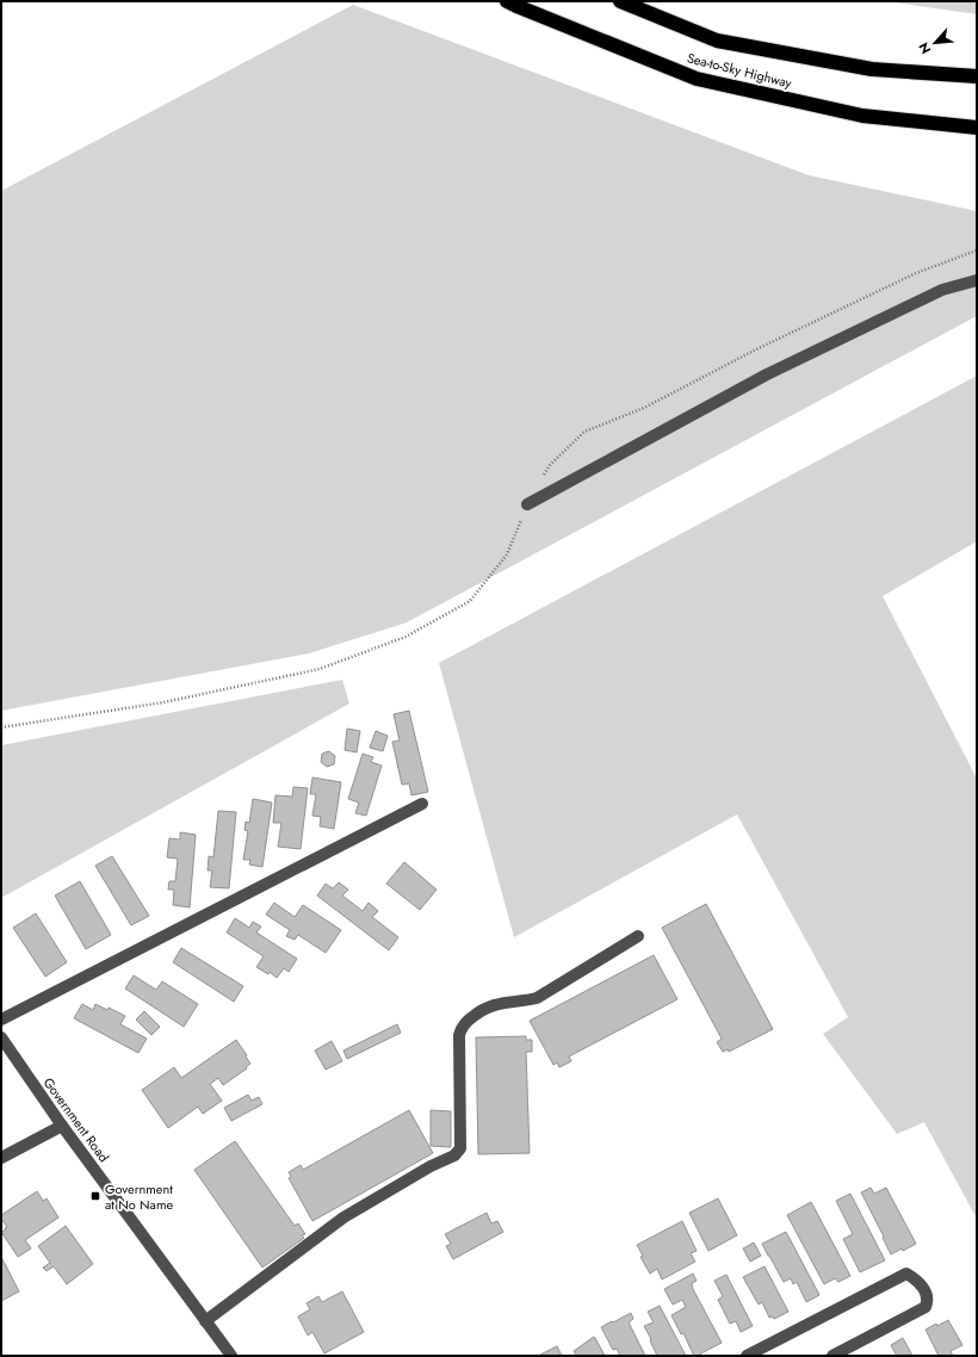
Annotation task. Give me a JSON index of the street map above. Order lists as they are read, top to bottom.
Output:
{
  "streets": {
    "highway": ["Sea-to-Sky Highway"],
    "street": ["Government Road"]
  },
  "places": {
    "transit": ["Government at No Name"]
  },
  "north": "bottom left"
}
